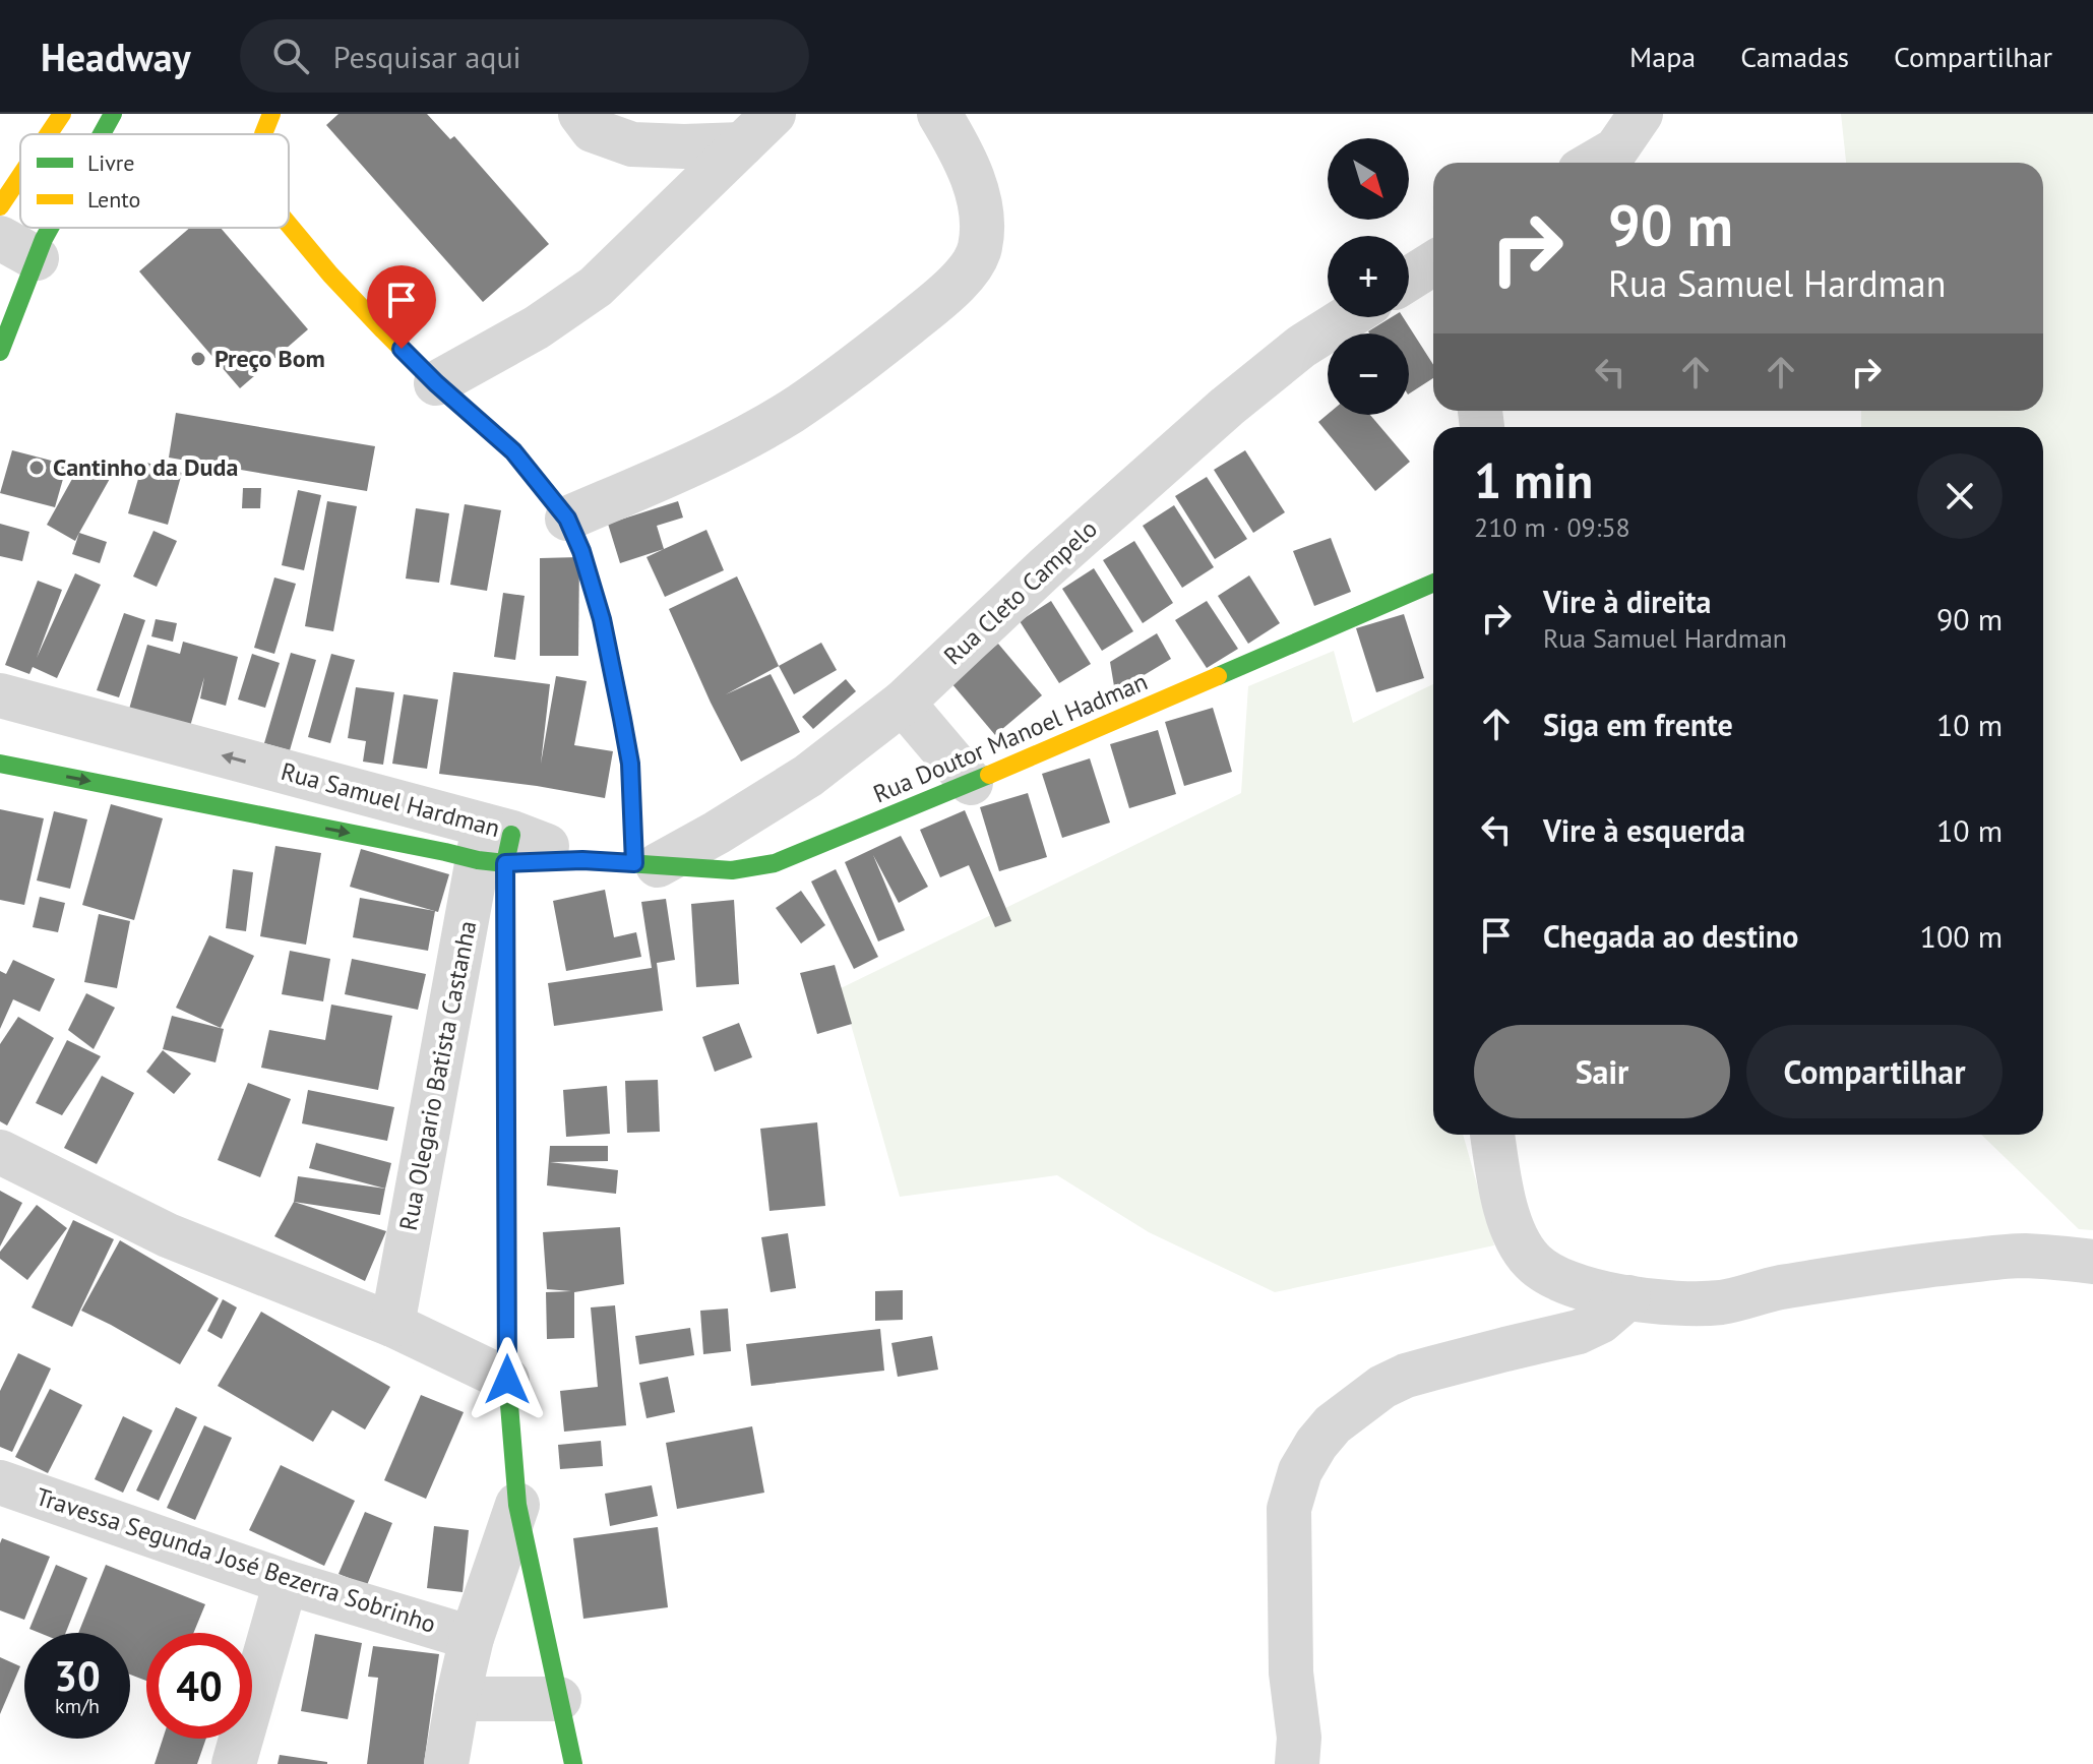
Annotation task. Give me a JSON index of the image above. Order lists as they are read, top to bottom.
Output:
{
  "streets": {
    "street": [
      "Rua Cleto Campelo",
      "Rua Doutor Manoel Hadman",
      "Rua Samuel Hardman",
      "Rua Olegario Batista Castanha",
      "Travessa Segunda José Bezerra Sobrinho"
    ]
  },
  "crossings": [
    ["Rua Cleto Campelo", "Rua Doutor Manoel Hadman"],
    ["Rua Doutor Manoel Hadman", "Rua Samuel Hardman"],
    ["Rua Samuel Hardman", "Rua Olegario Batista Castanha"]
  ],
  "places": ["Preço Bom", "Cantinho da Duda"],
  "legend": ["Livre", "Lento"],
  "north": "bottom right",
  "page": {
    "header": "Headway",
    "search": "Pesquisar aqui",
    "nav": ["Mapa", "Camadas", "Compartilhar"],
    "map_buttons": ["+", "−"],
    "turn": ["90 m", "Rua Samuel Hardman"],
    "heading": ["1 min", "210 m · 09:58"],
    "list": [
      {
        "name": "Vire à direita",
        "note": "Rua Samuel Hardman",
        "value": "90 m"
      },
      {
        "name": "Siga em frente",
        "value": "10 m"
      },
      {
        "name": "Vire à esquerda",
        "value": "10 m"
      },
      {
        "name": "Chegada ao destino",
        "value": "100 m"
      }
    ],
    "buttons": ["Sair", "Compartilhar"],
    "speed": "30 km/h",
    "limit": "40"
  }
}
